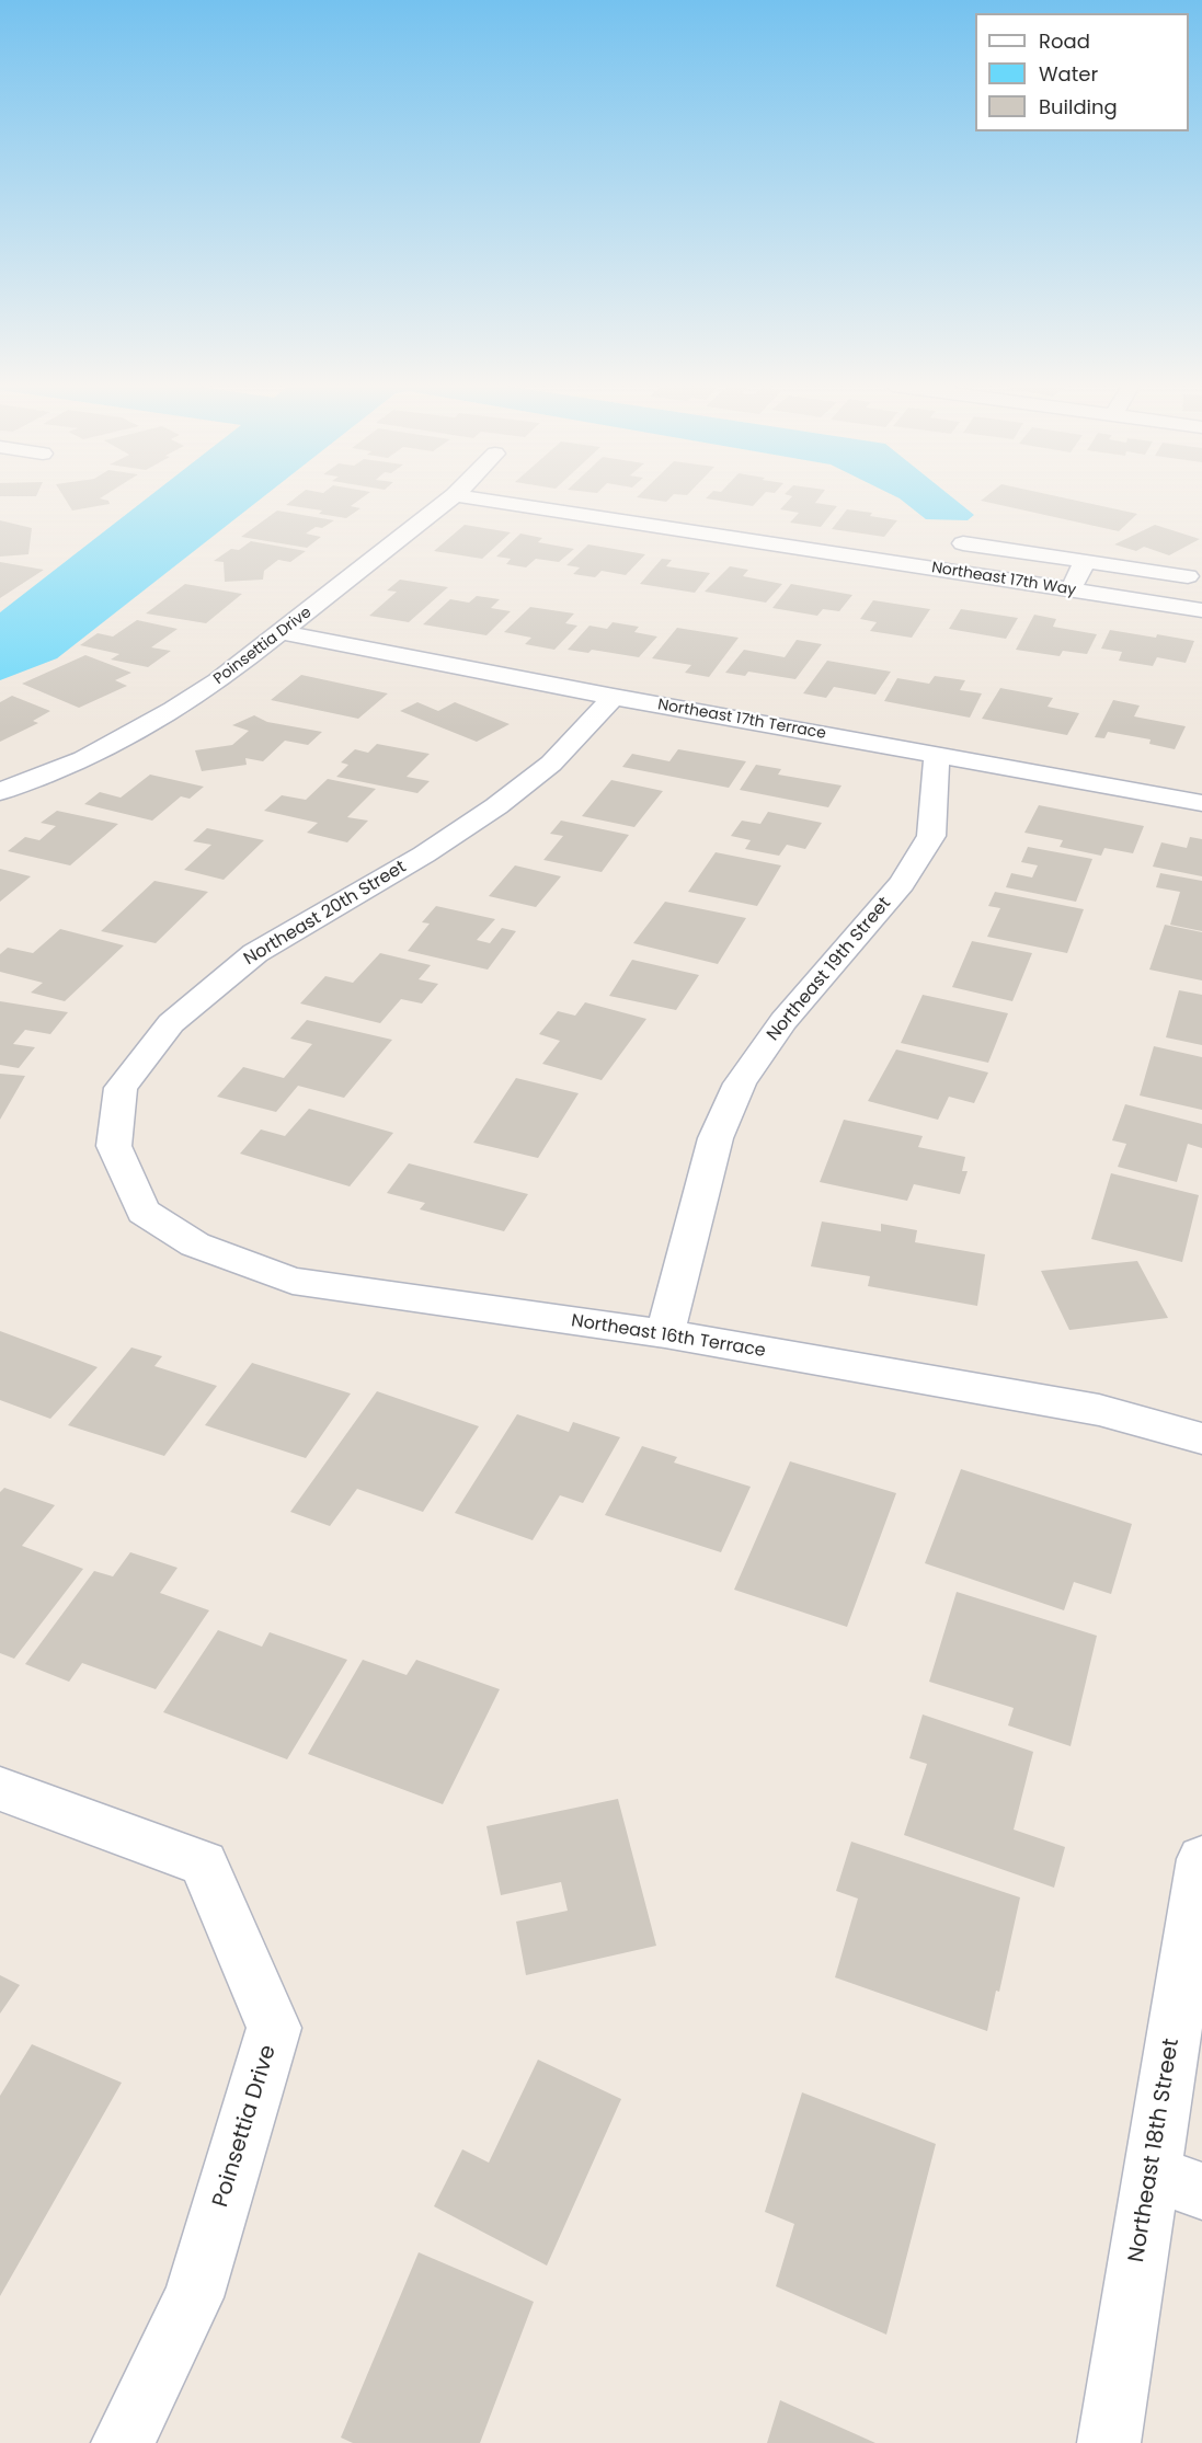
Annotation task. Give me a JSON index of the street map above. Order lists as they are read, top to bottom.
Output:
{
  "streets": {
    "street": [
      "Northeast 17th Way",
      "Poinsettia Drive",
      "Northeast 17th Terrace",
      "Northeast 20th Street",
      "Northeast 19th Street",
      "Northeast 16th Terrace",
      "Northeast 18th Street"
    ]
  },
  "crossings": [
    ["Poinsettia Drive", "Northeast 17th Terrace"],
    ["Northeast 17th Terrace", "Northeast 20th Street"],
    ["Northeast 17th Terrace", "Northeast 19th Street"],
    ["Northeast 20th Street", "Northeast 16th Terrace"],
    ["Northeast 19th Street", "Northeast 16th Terrace"]
  ],
  "legend": ["Road", "Water", "Building"]
}
